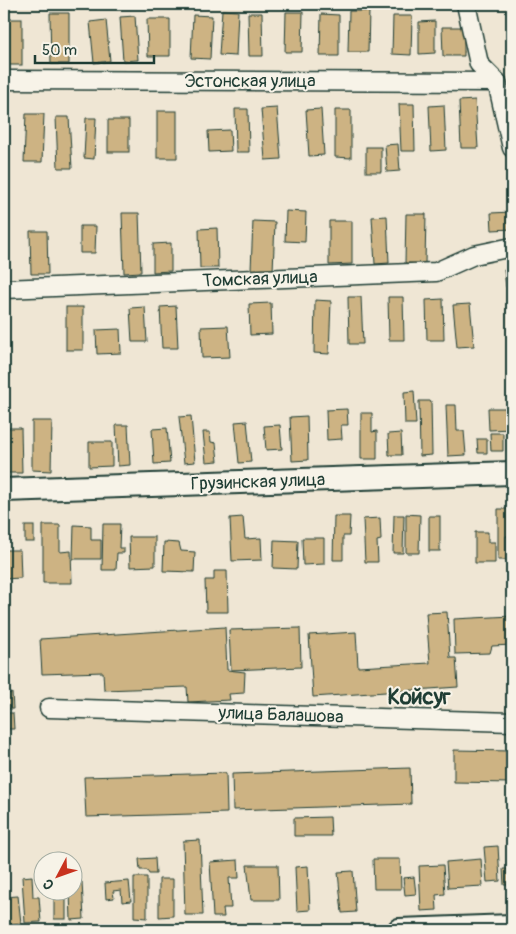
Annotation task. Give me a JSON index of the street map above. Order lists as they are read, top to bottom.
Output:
{
  "streets": {
    "main road": ["Грузинская улица"],
    "street": ["Эстонская улица", "Томская улица", "улица Балашова"]
  },
  "districts": ["Койсуг"],
  "scale_bar": "50 m",
  "north": "bottom left"
}
